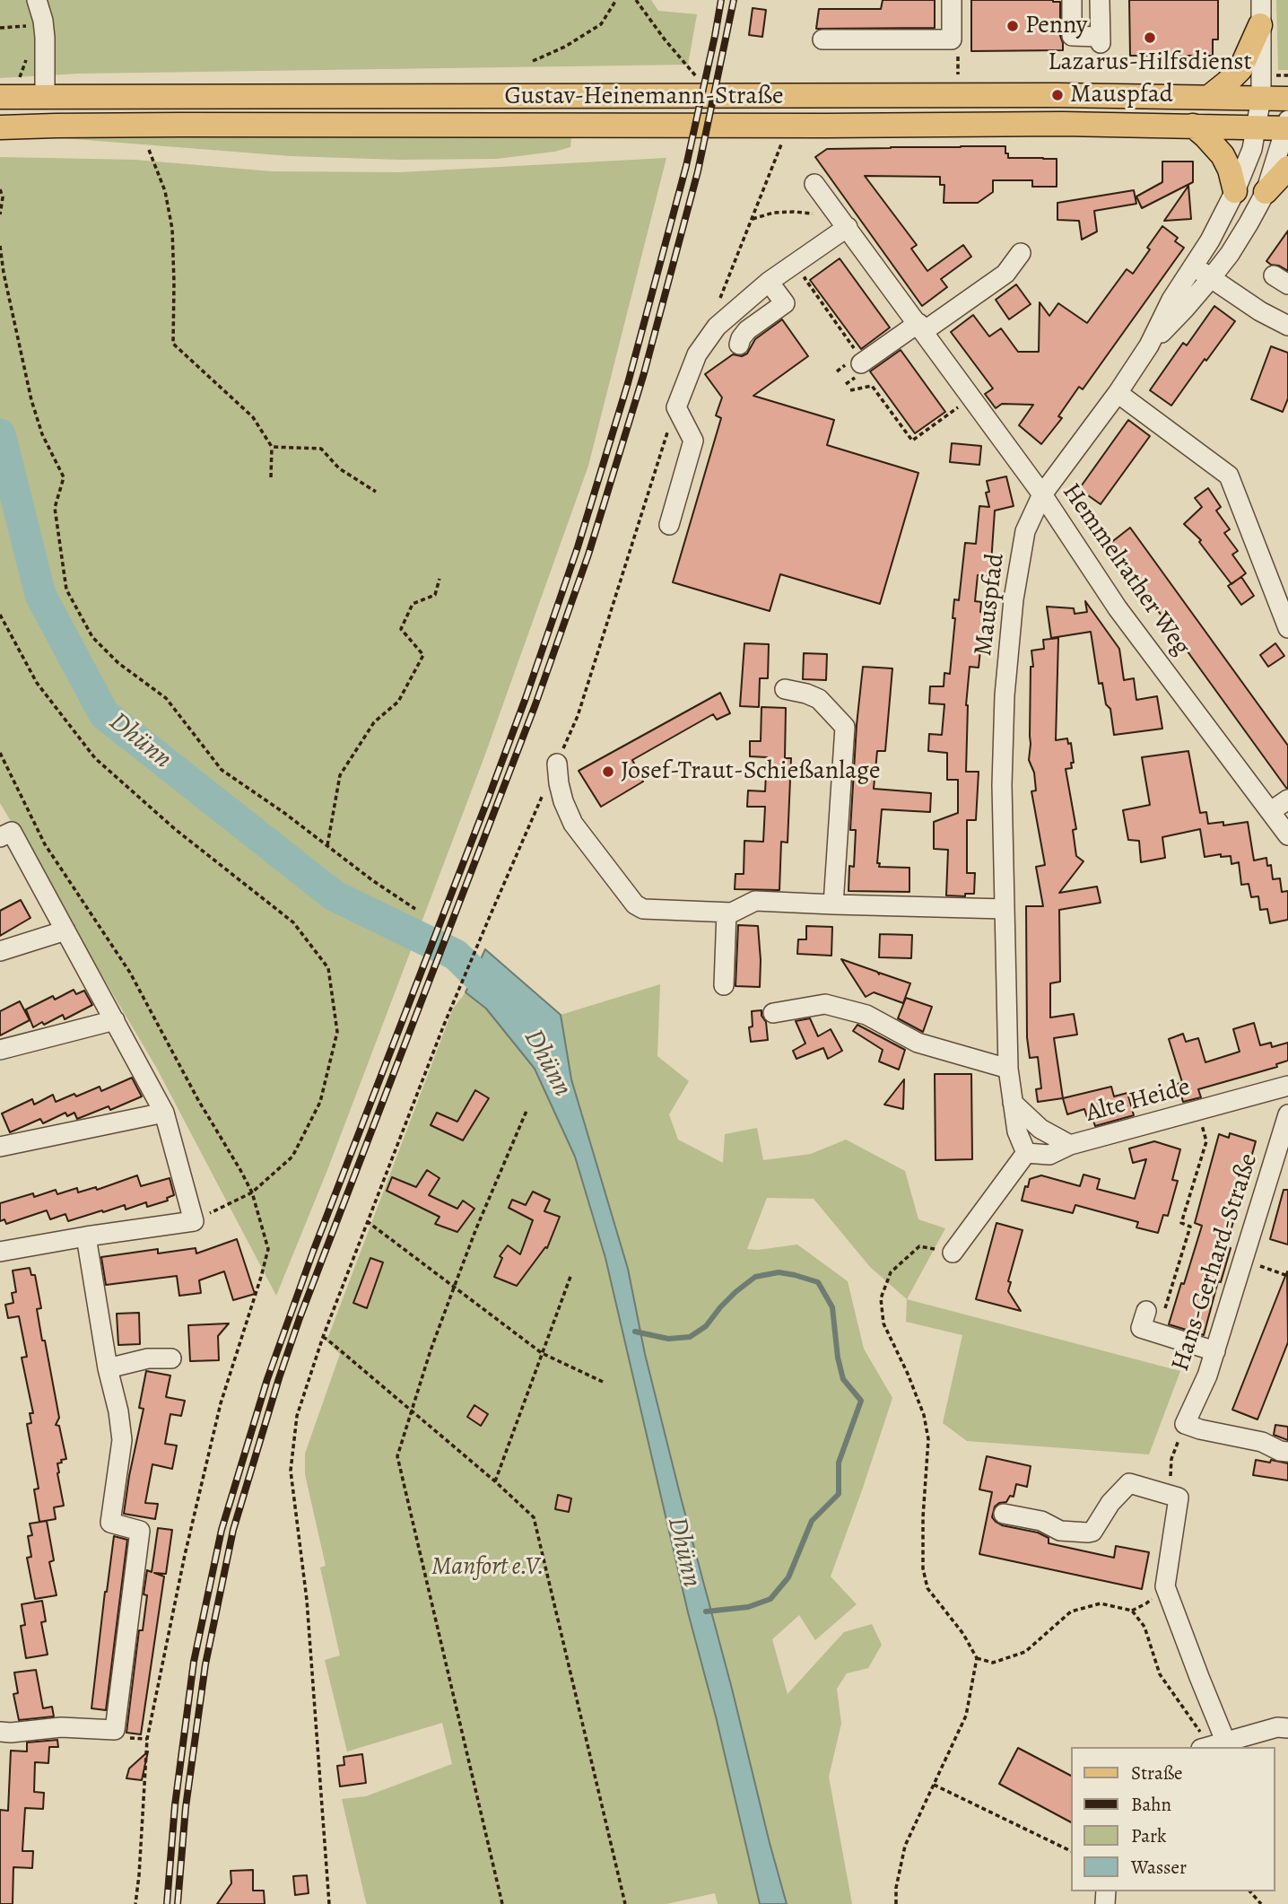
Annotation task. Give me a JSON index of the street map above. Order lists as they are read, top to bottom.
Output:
{
  "streets": {
    "main road": ["Gustav-Heinemann-Straße"],
    "street": [
      "Hemmelrather Weg",
      "Mauspfad",
      "Alte Heide",
      "Hans-Gerhard-Straße"
    ]
  },
  "crossings": [
    ["Gustav-Heinemann-Straße", "Mauspfad"],
    ["Hemmelrather Weg", "Mauspfad"],
    ["Mauspfad", "Alte Heide"]
  ],
  "water": ["Dhünn"],
  "parks": ["Manfort e.V."],
  "places": [
    "Penny",
    "Lazarus-Hilfsdienst",
    "Mauspfad",
    "Josef-Traut-Schießanlage"
  ],
  "legend": [
    "Straße",
    "Bahn",
    "Park",
    "Wasser"
  ]
}
